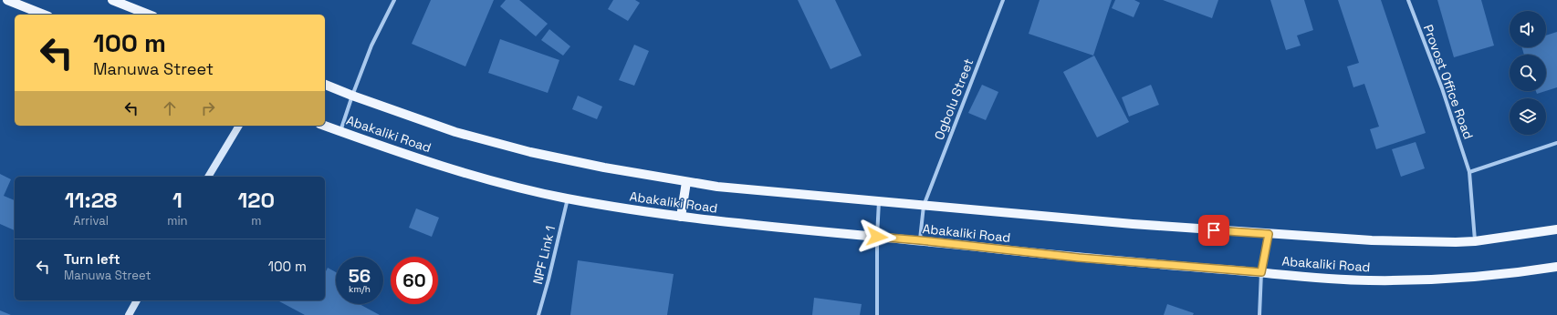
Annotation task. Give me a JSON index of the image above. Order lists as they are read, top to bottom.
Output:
{
  "streets": {
    "main road": ["Abakaliki Road"],
    "street": ["Provost Office Road", "Ogbolu Street", "NPF Link 1"]
  },
  "crossings": [
    ["Provost Office Road", "Abakaliki Road"],
    ["Ogbolu Street", "Abakaliki Road"],
    ["Abakaliki Road", "NPF Link 1"]
  ],
  "page": {
    "turn": ["100 m", "Manuwa Street"],
    "eta": [
      "11:28",
      "Arrival",
      "1",
      "min",
      "120",
      "m"
    ],
    "list": [
      {
        "name": "Turn left",
        "note": "Manuwa Street",
        "value": "100 m"
      }
    ],
    "speed": "56 km/h",
    "limit": "60"
  }
}
